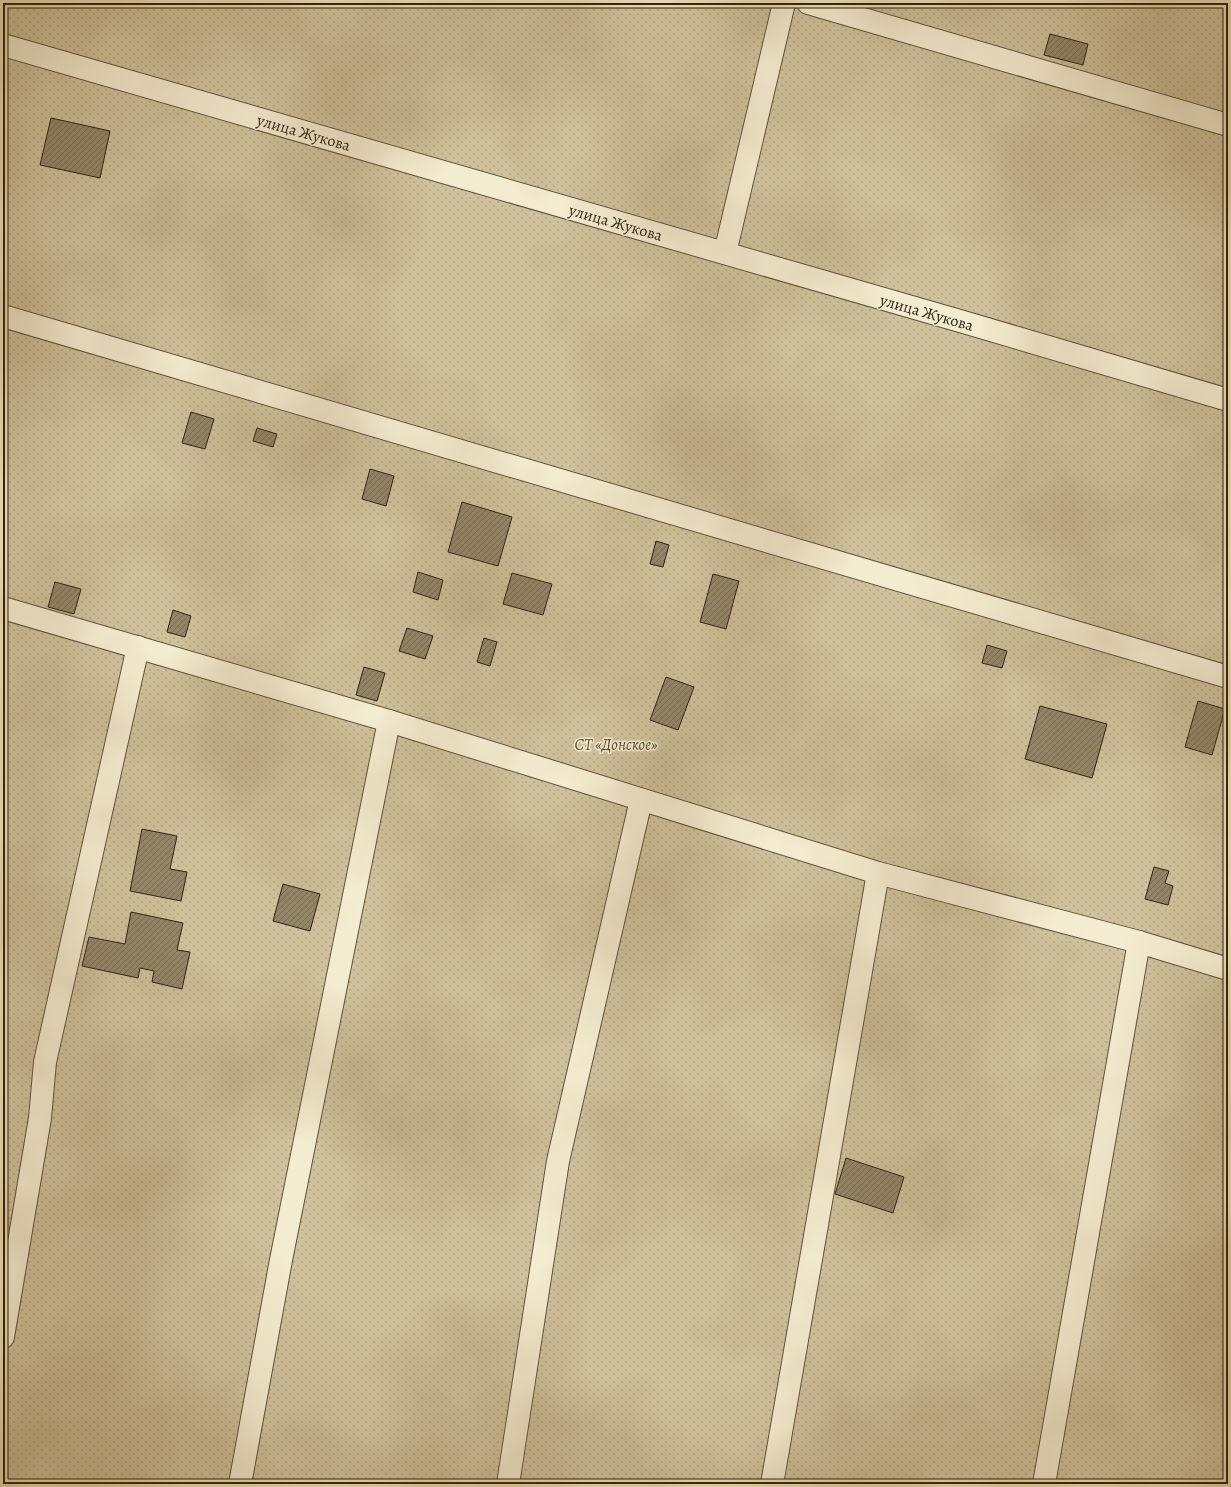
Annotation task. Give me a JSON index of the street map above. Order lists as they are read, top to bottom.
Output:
{
  "streets": {
    "lane": ["улица Жукова"]
  },
  "parks": ["СТ «Донское»"]
}
